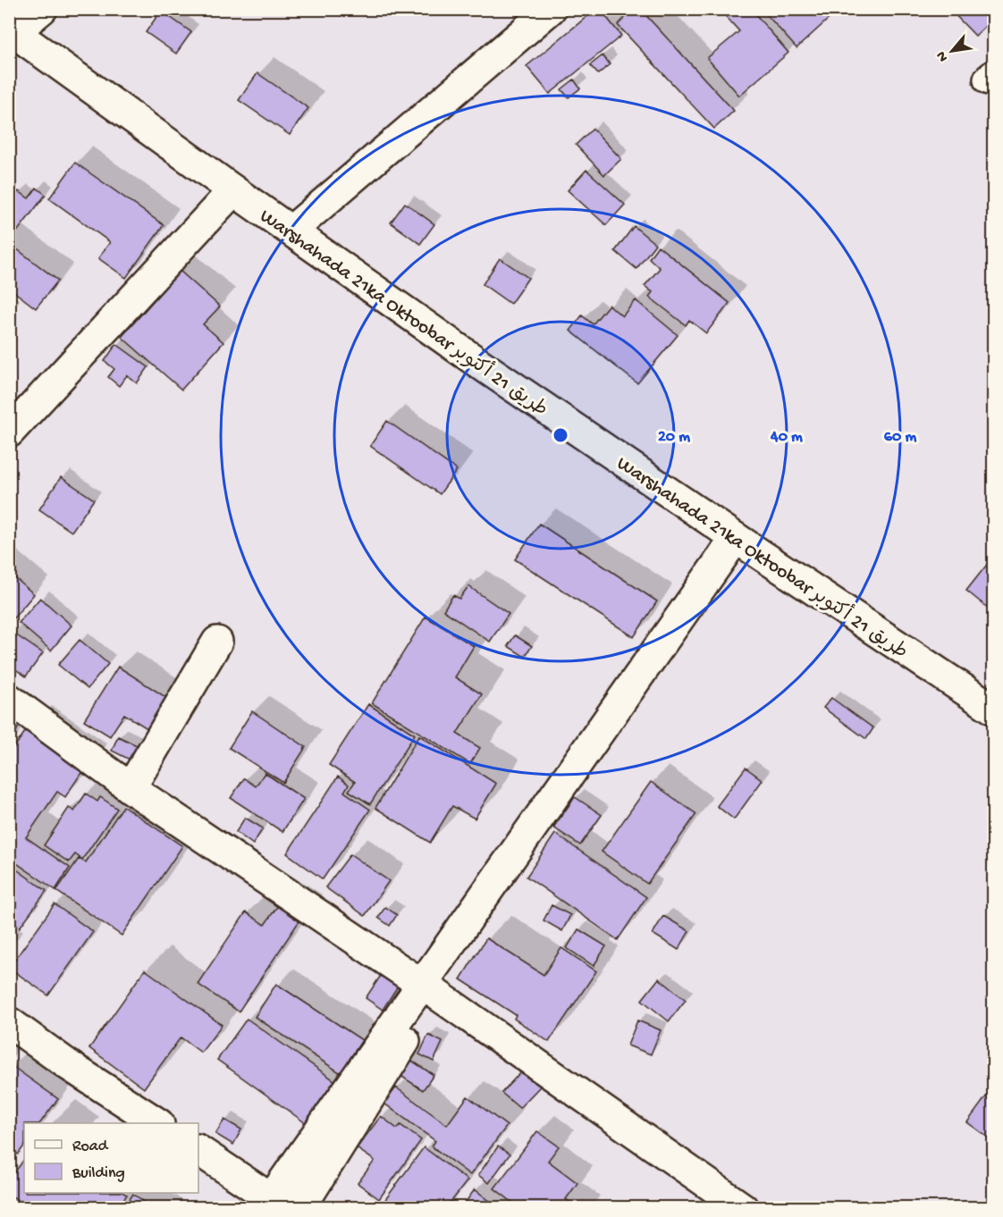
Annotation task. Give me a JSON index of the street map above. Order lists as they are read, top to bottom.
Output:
{
  "streets": {
    "street": ["Warshahada 21ka Oktoobar طريق 21 أكتوبر"]
  },
  "legend": ["Road", "Building"],
  "north": "bottom left",
  "rings": ["20 m", "40 m", "60 m"]
}
